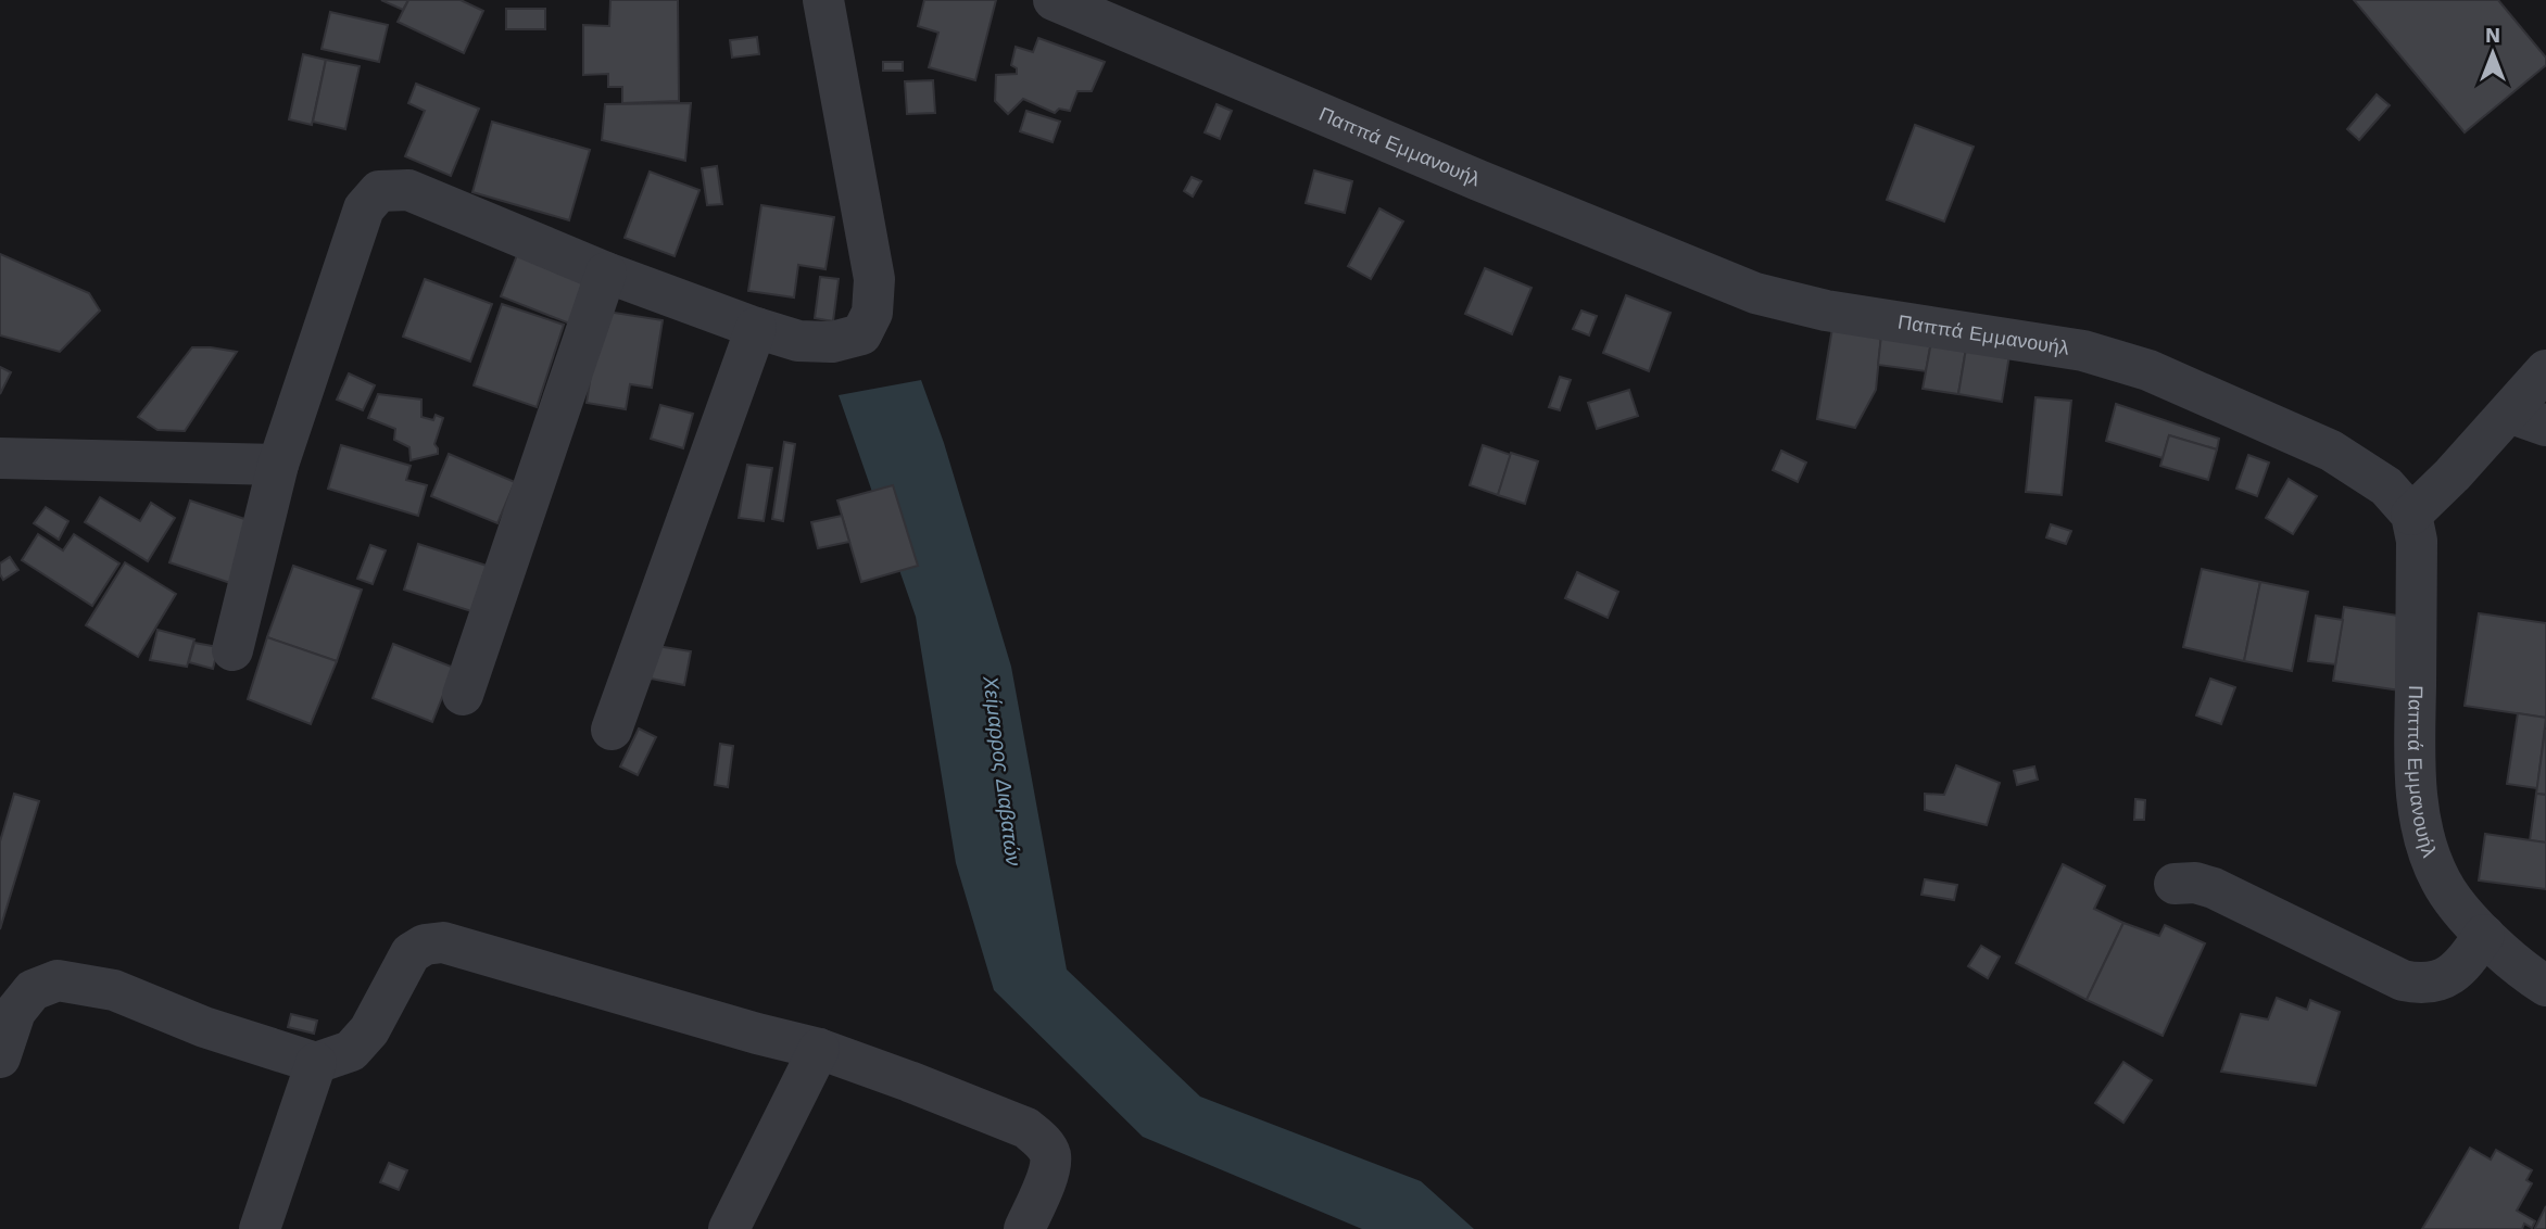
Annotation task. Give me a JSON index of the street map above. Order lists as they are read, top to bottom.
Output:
{
  "streets": {
    "street": ["Παππά Εμμανουήλ"]
  },
  "water": ["Χείμαρρος Διαβατών"],
  "north": "top"
}
